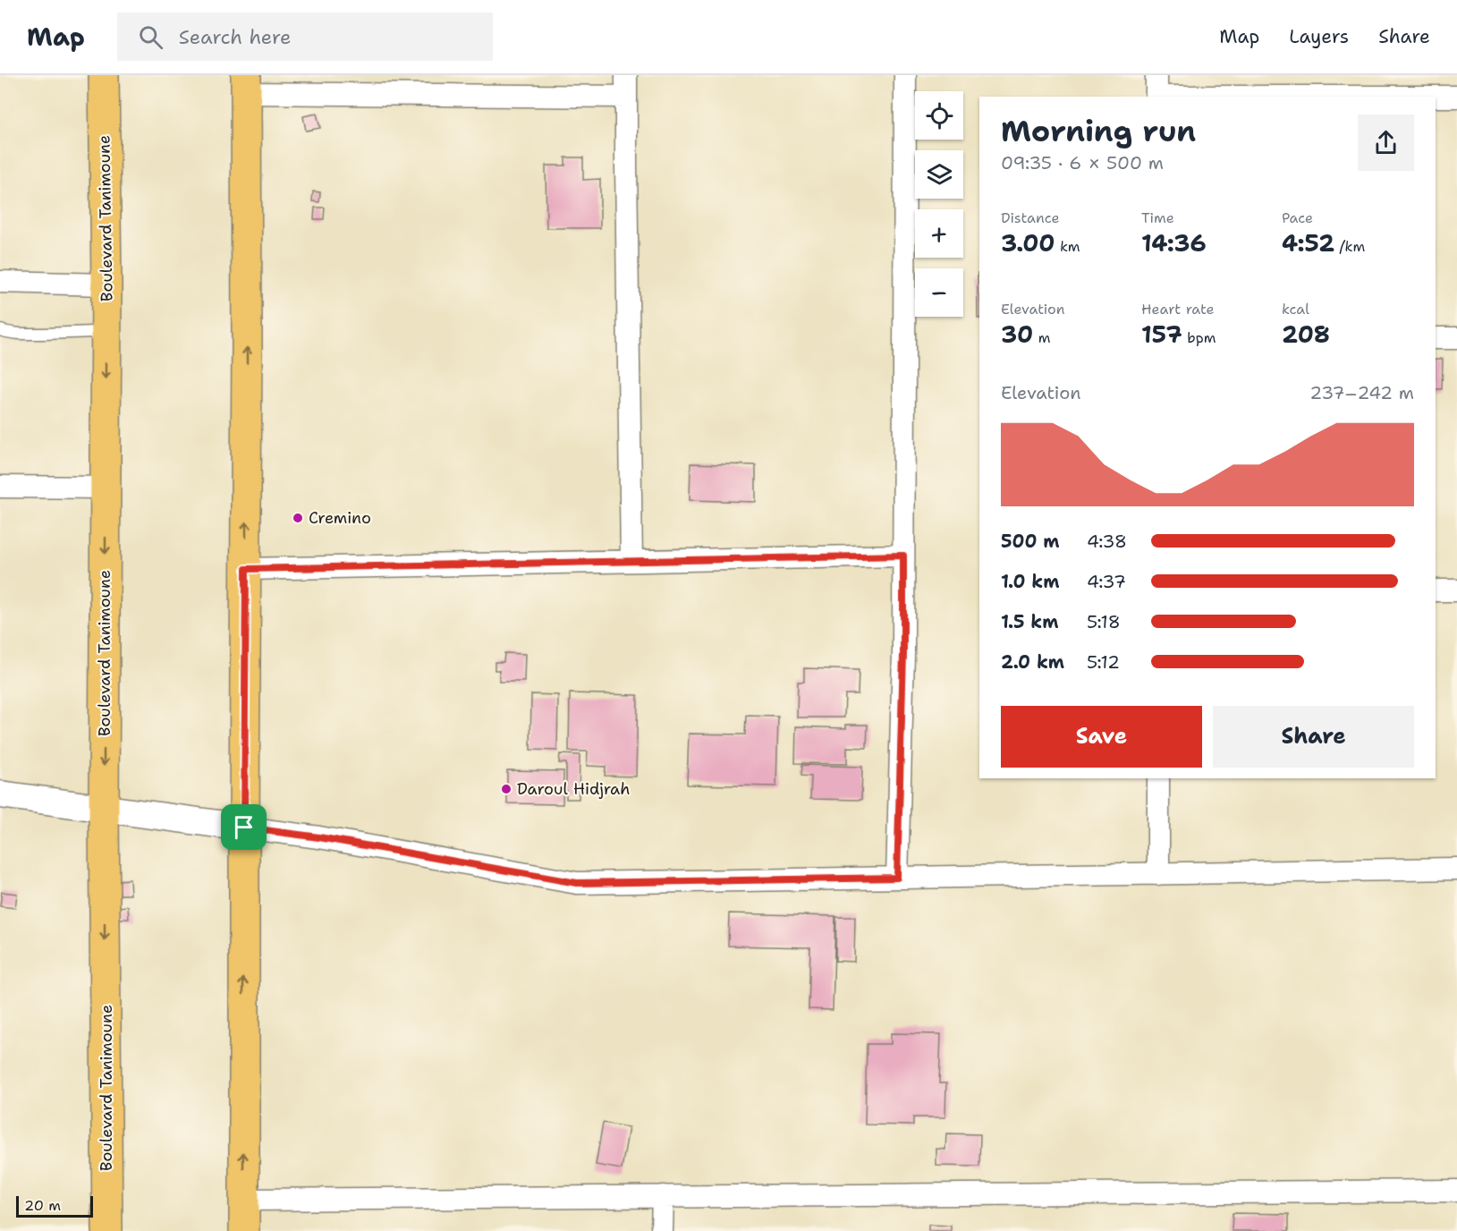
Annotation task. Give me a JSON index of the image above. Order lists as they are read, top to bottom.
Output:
{
  "streets": {
    "main road": ["Boulevard Tanimoune"]
  },
  "places": ["Cremino", "Daroul Hidjrah"],
  "scale_bar": "20 m",
  "page": {
    "header": "Map",
    "search": "Search here",
    "nav": ["Map", "Layers", "Share"],
    "map_buttons": ["+", "−"],
    "heading": ["Morning run", "09:35 · 6 × 500 m"],
    "stats": [
      ["Distance", "3.00 km"],
      ["Time", "14:36"],
      ["Pace", "4:52 /km"],
      ["Elevation", "30 m"],
      ["Heart rate", "157 bpm"],
      ["kcal", "208"]
    ],
    "chart": ["Elevation", "237–242 m"],
    "list": [
      {
        "name": "500 m",
        "note": "4:38"
      },
      {
        "name": "1.0 km",
        "note": "4:37"
      },
      {
        "name": "1.5 km",
        "note": "5:18"
      },
      {
        "name": "2.0 km",
        "note": "5:12"
      }
    ],
    "buttons": ["Save", "Share"],
    "scale": "20 m"
  }
}
